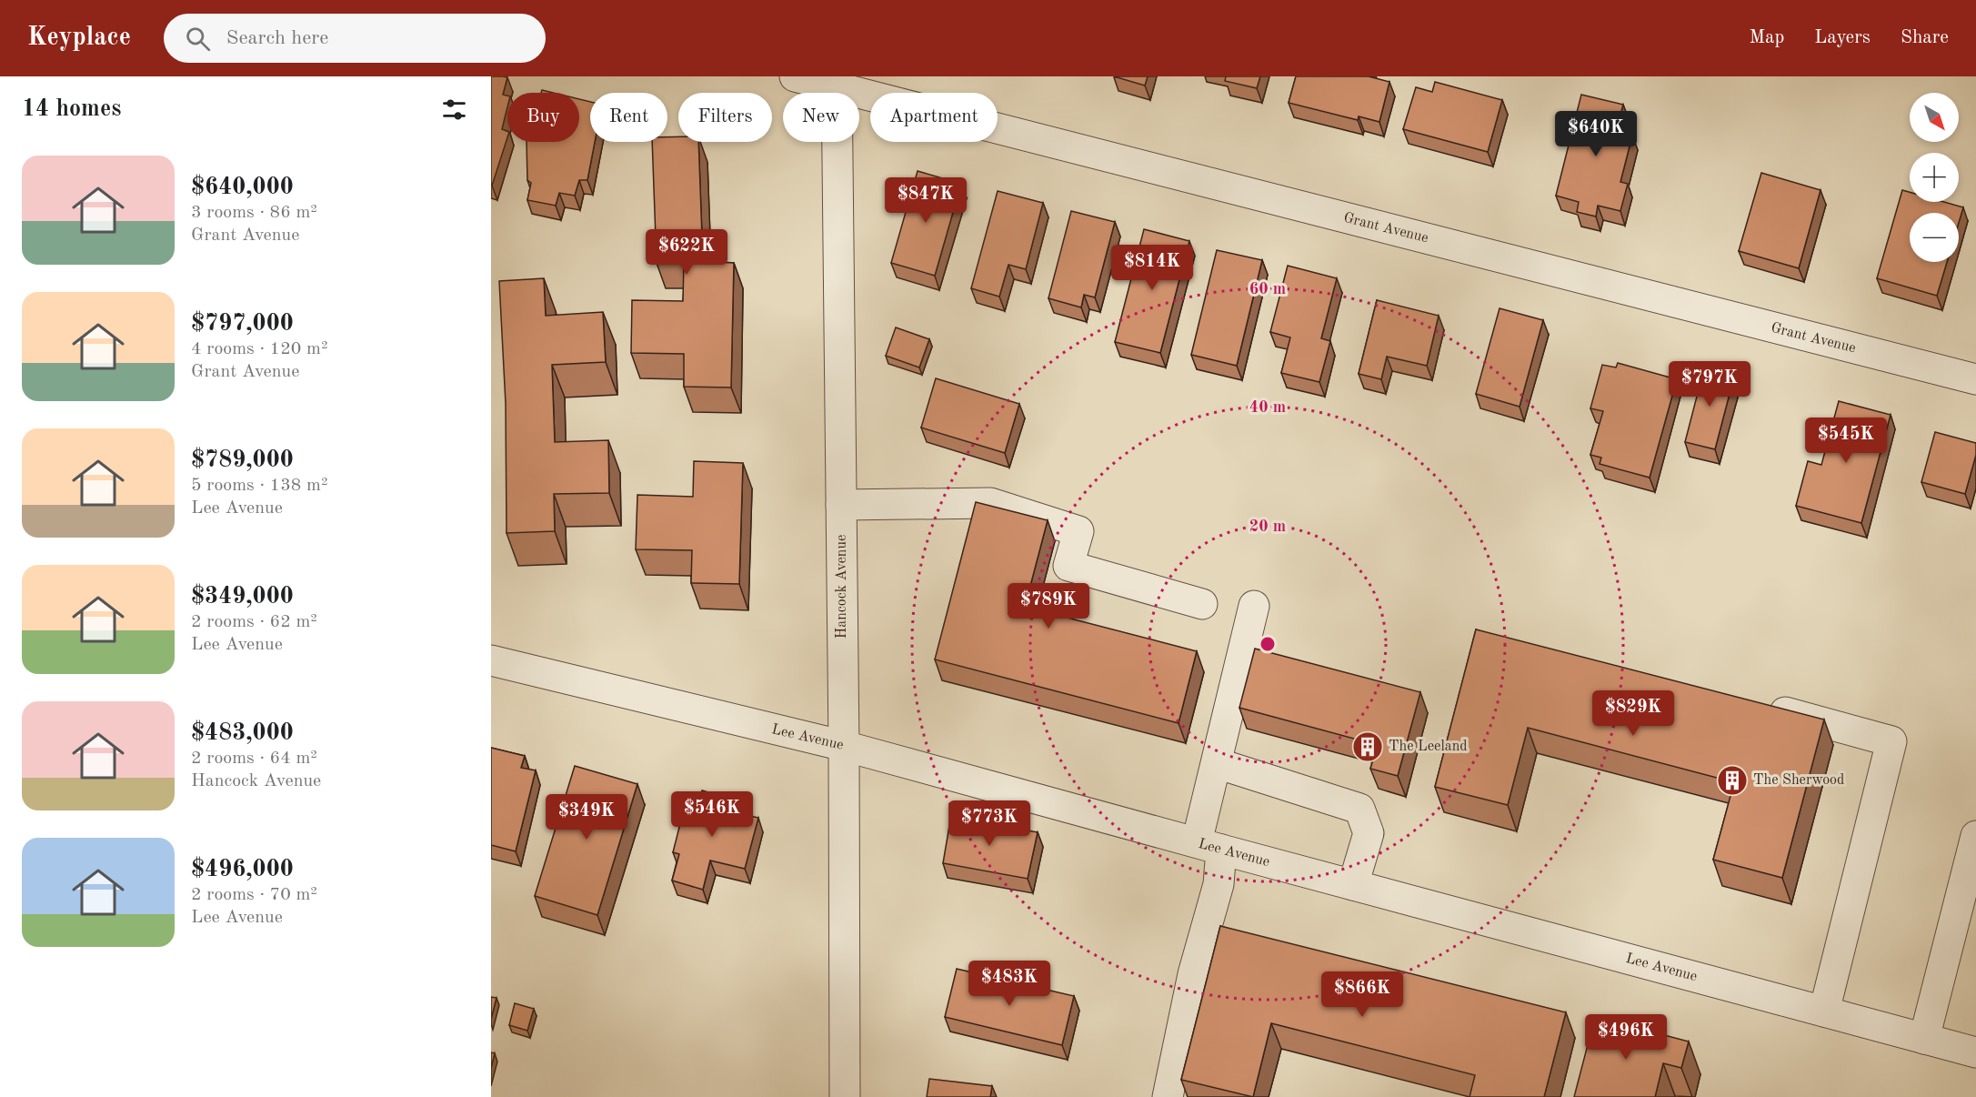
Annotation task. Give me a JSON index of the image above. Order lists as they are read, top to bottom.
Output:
{
  "streets": {
    "street": ["Grant Avenue", "Hancock Avenue", "Lee Avenue"]
  },
  "crossings": [
    ["Grant Avenue", "Hancock Avenue"],
    ["Hancock Avenue", "Lee Avenue"]
  ],
  "places": {
    "building": ["The Leeland", "The Sherwood"]
  },
  "north": "bottom right",
  "page": {
    "header": "Keyplace",
    "search": "Search here",
    "nav": ["Map", "Layers", "Share"],
    "heading": "14 homes",
    "map_buttons": ["+", "−"],
    "chip": [
      "Buy",
      "Rent",
      "Filters",
      "New",
      "Apartment"
    ],
    "price": [
      "$640K",
      "$847K",
      "$622K",
      "$814K",
      "$797K",
      "$545K",
      "$789K",
      "$829K",
      "$546K",
      "$349K",
      "$773K",
      "$483K",
      "$866K",
      "$496K"
    ],
    "list": [
      {
        "name": "$640,000",
        "note": "3 rooms · 86 m² · Grant Avenue"
      },
      {
        "name": "$797,000",
        "note": "4 rooms · 120 m² · Grant Avenue"
      },
      {
        "name": "$789,000",
        "note": "5 rooms · 138 m² · Lee Avenue"
      },
      {
        "name": "$349,000",
        "note": "2 rooms · 62 m² · Lee Avenue"
      },
      {
        "name": "$483,000",
        "note": "2 rooms · 64 m² · Hancock Avenue"
      },
      {
        "name": "$496,000",
        "note": "2 rooms · 70 m² · Lee Avenue"
      }
    ]
  },
  "rings": ["60 m", "40 m", "20 m"]
}
